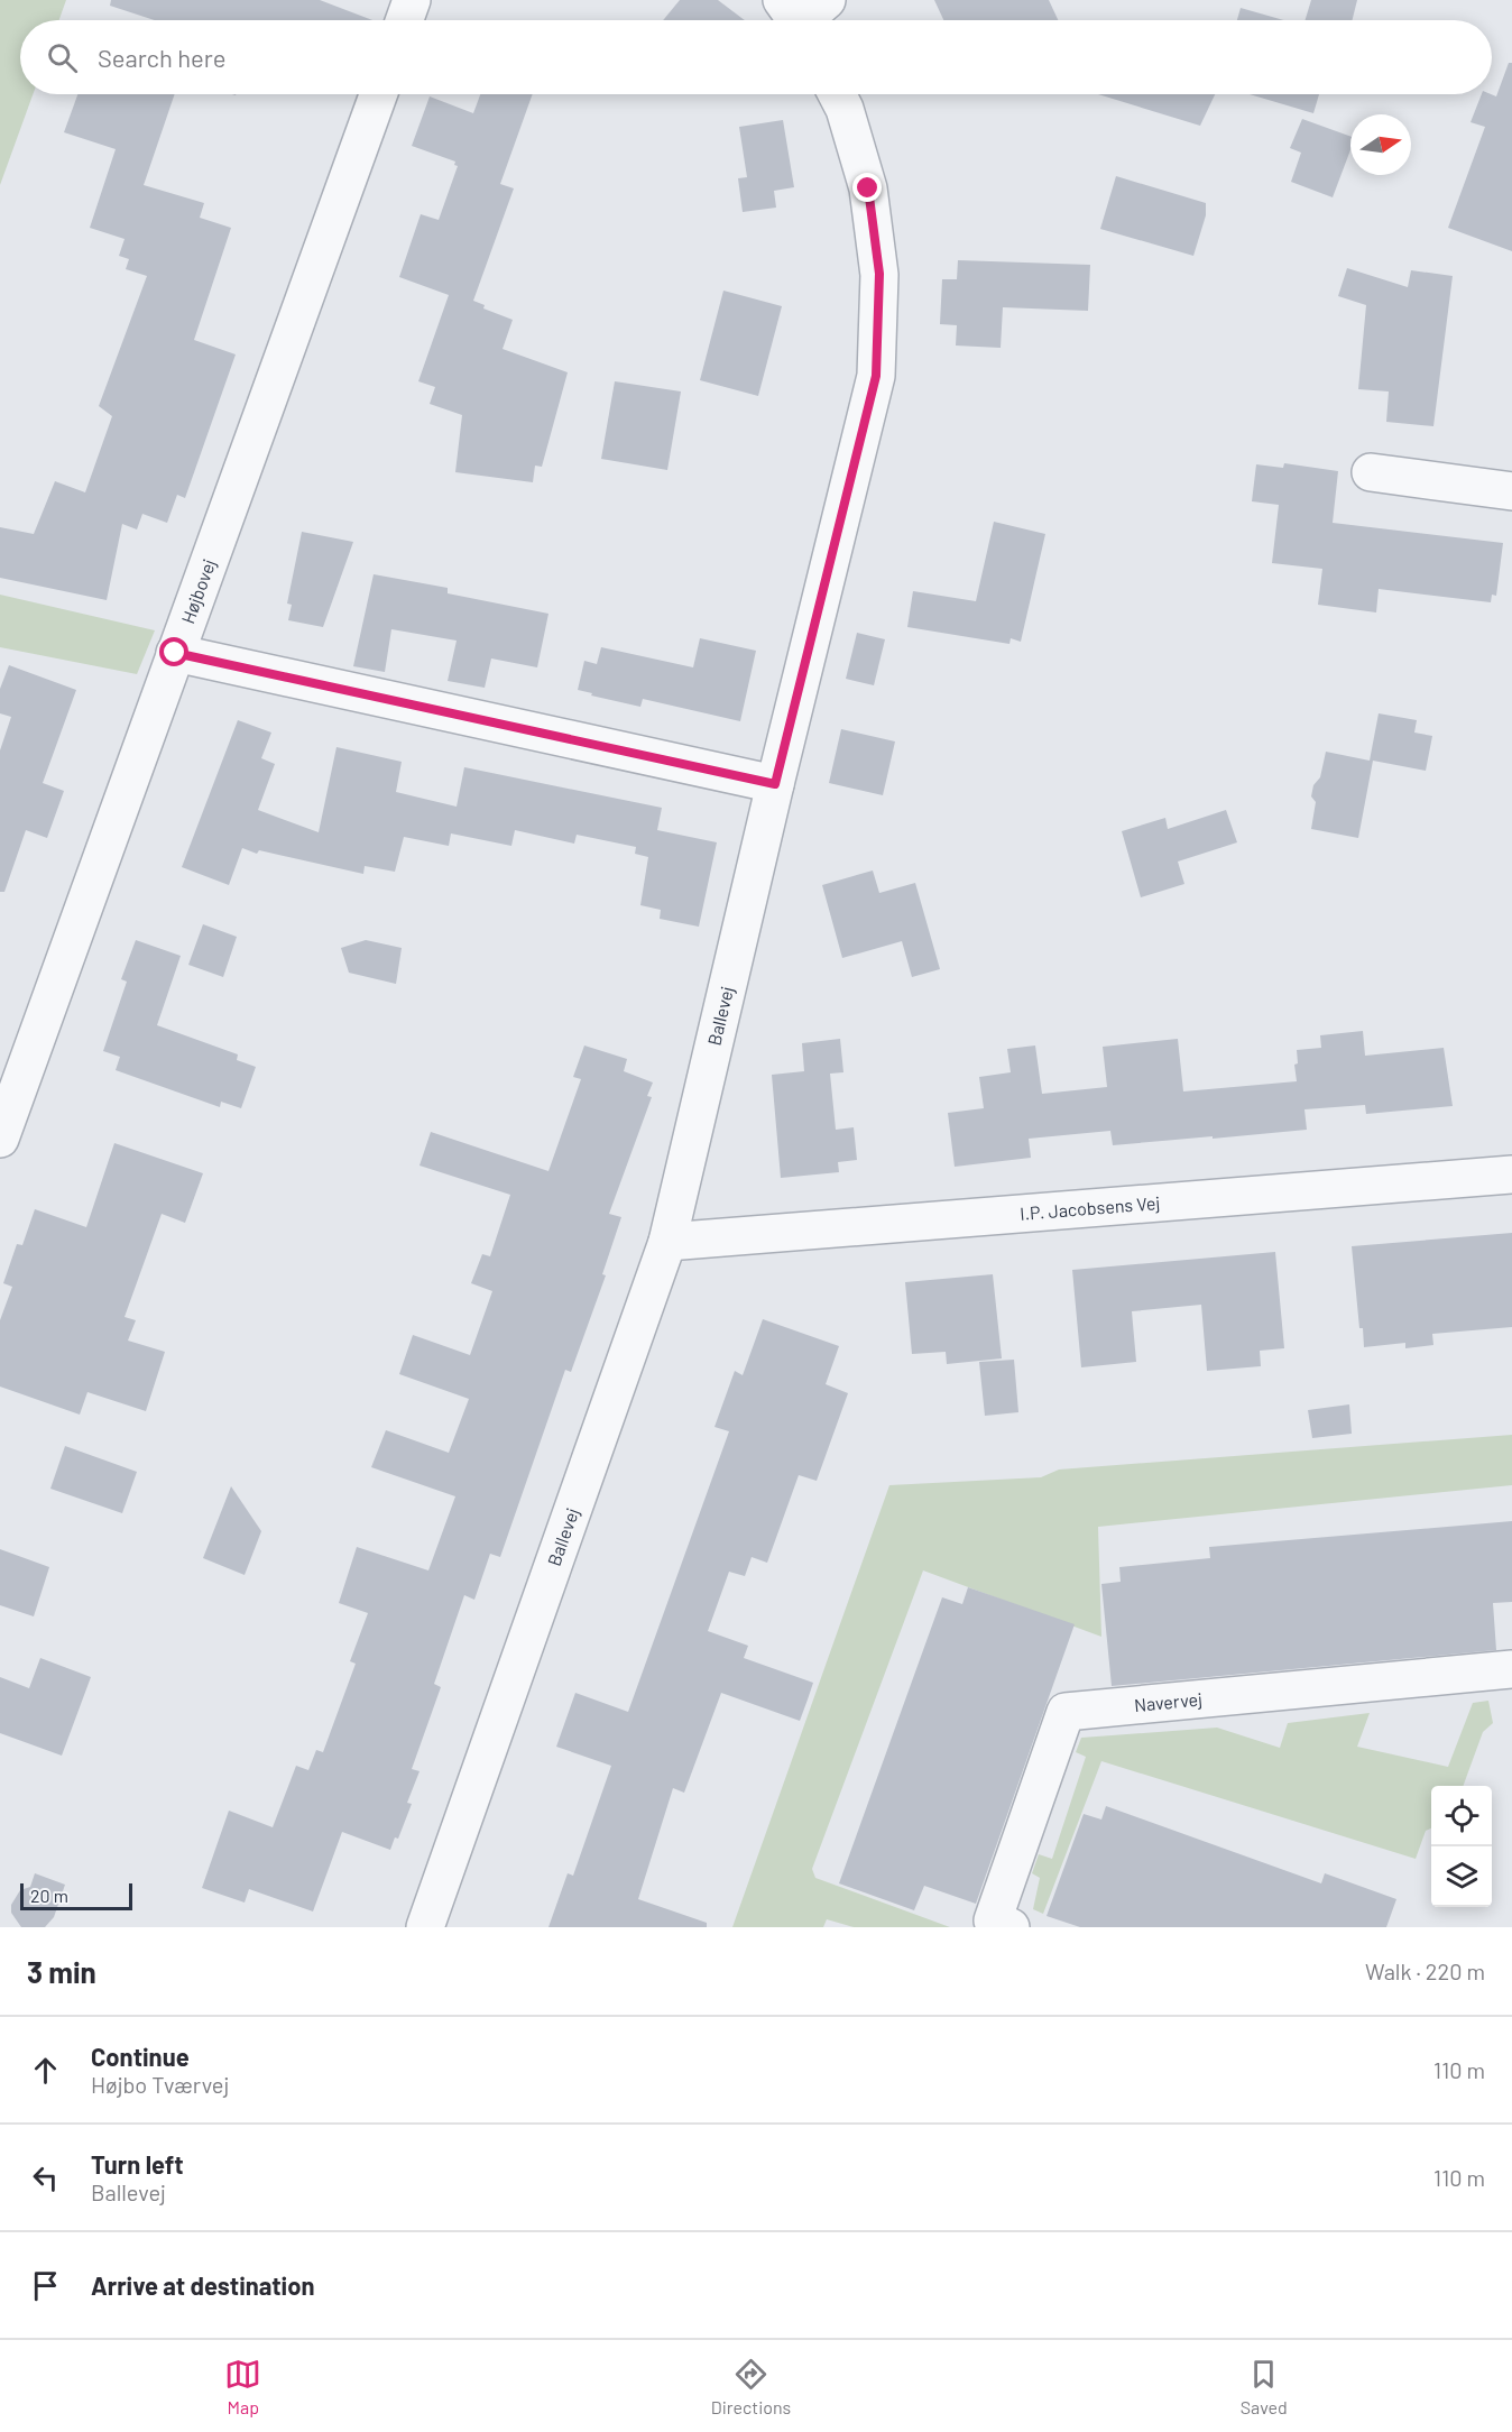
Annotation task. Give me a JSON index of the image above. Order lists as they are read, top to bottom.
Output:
{
  "streets": {
    "street": [
      "Højbovej",
      "Ballevej",
      "I.P. Jacobsens Vej",
      "Navervej"
    ]
  },
  "crossings": [
    ["Ballevej", "I.P. Jacobsens Vej"]
  ],
  "scale_bar": "20 m",
  "north": "right",
  "page": {
    "search": "Search here",
    "scale": "20 m",
    "heading": ["3 min", "Walk · 220 m"],
    "list": [
      ["Continue", "Højbo Tværvej", "110 m"],
      ["Turn left", "Ballevej", "110 m"],
      "Arrive at destination"
    ],
    "nav": ["Map", "Directions", "Saved"]
  }
}
